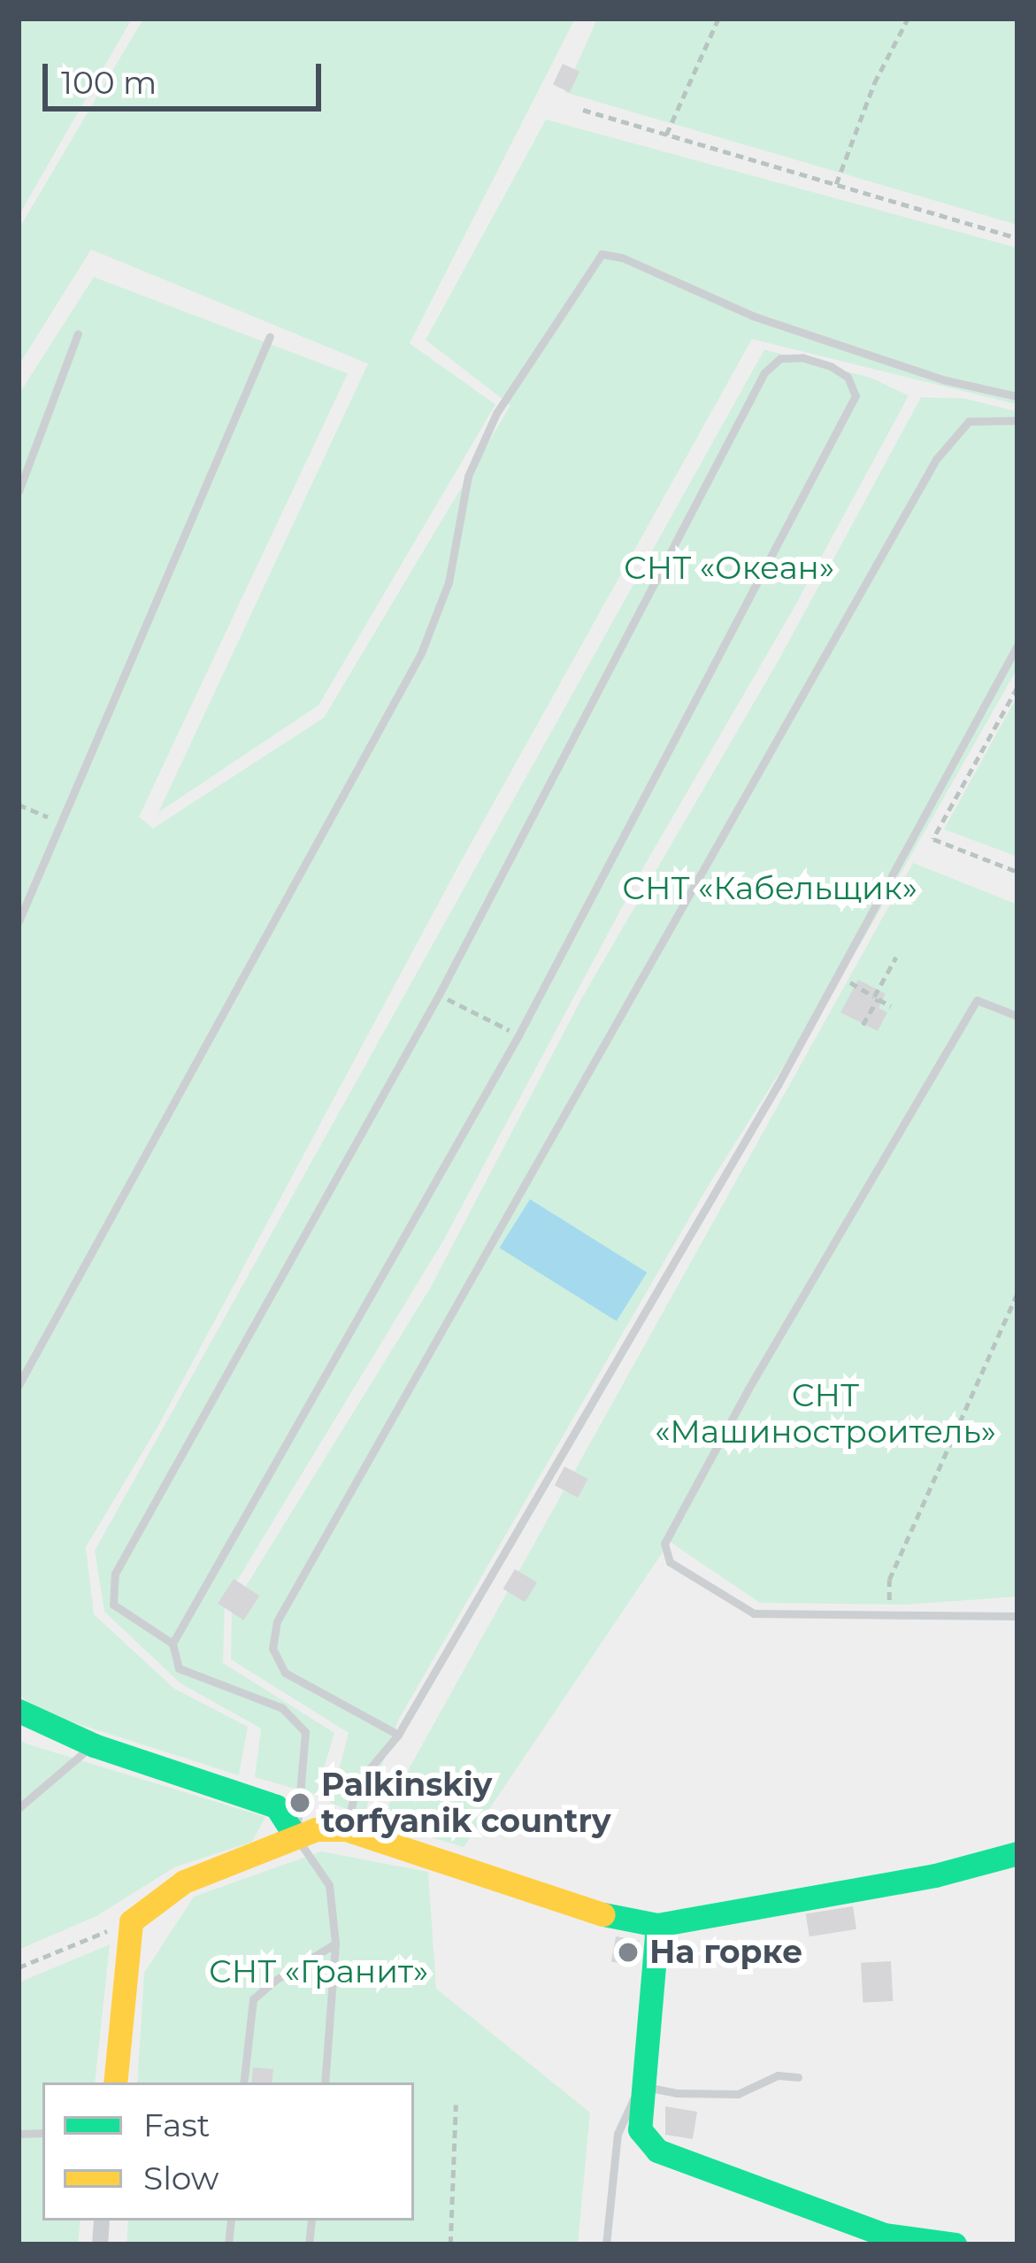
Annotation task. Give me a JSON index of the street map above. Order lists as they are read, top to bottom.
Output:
{
  "parks": [
    "СНТ «Океан»",
    "СНТ «Кабельщик»",
    "СНТ «Машиностроитель»",
    "СНТ «Гранит»"
  ],
  "places": ["Palkinskiy torfyanik country", "На горке"],
  "legend": ["Fast", "Slow"],
  "scale_bar": "100 m"
}
